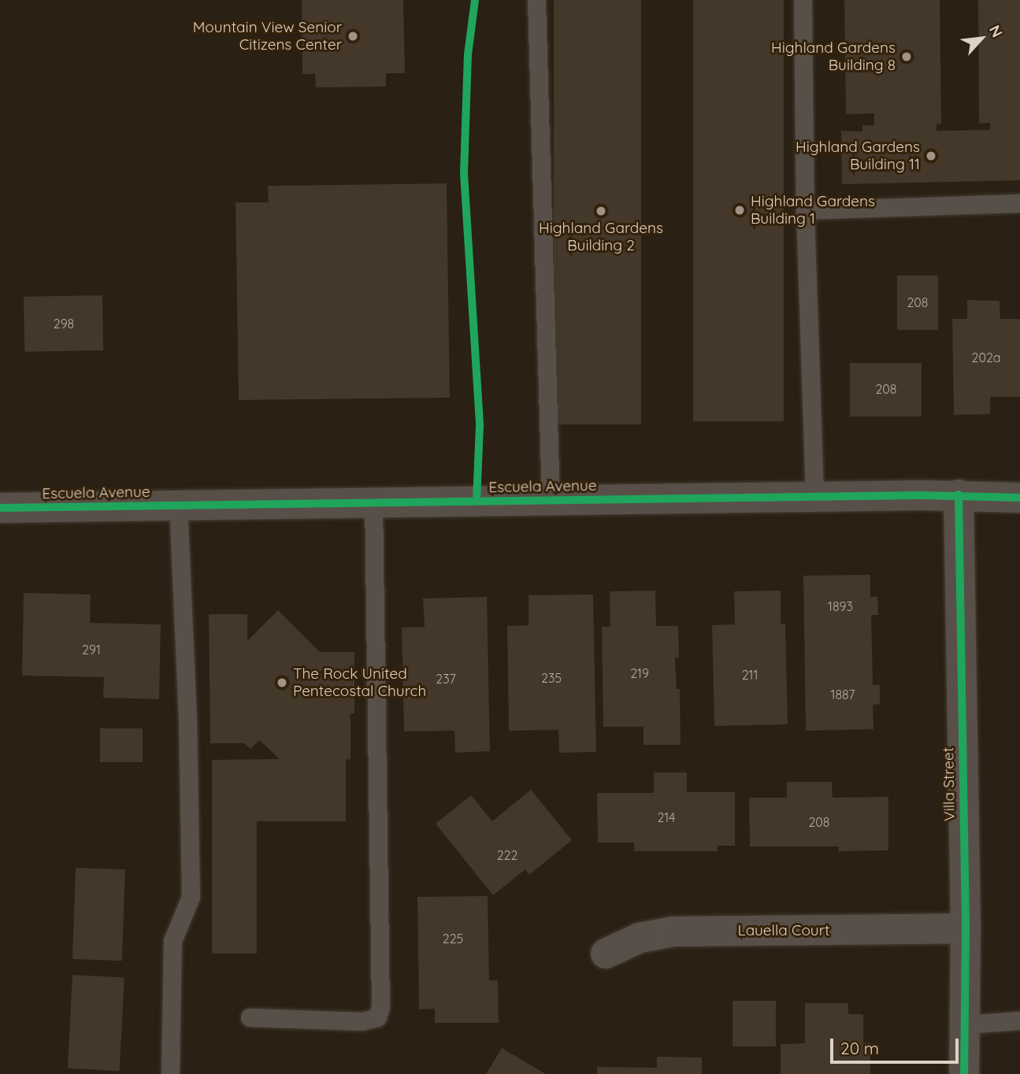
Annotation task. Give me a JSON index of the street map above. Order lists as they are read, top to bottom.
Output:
{
  "streets": {
    "street": ["Escuela Avenue", "Villa Street", "Lauella Court"]
  },
  "crossings": [
    ["Escuela Avenue", "Villa Street"],
    ["Villa Street", "Lauella Court"]
  ],
  "places": [
    "Mountain View Senior Citizens Center",
    "Highland Gardens Building 8",
    "Highland Gardens Building 11",
    "Highland Gardens Building 1",
    "Highland Gardens Building 2",
    "The Rock United Pentecostal Church"
  ],
  "house_numbers": [
    "208",
    "298",
    "202a",
    "208",
    "1893",
    "291",
    "219",
    "211",
    "235",
    "237",
    "1887",
    "214",
    "208",
    "222",
    "225"
  ],
  "scale_bar": "20 m",
  "north": "top right"
}
